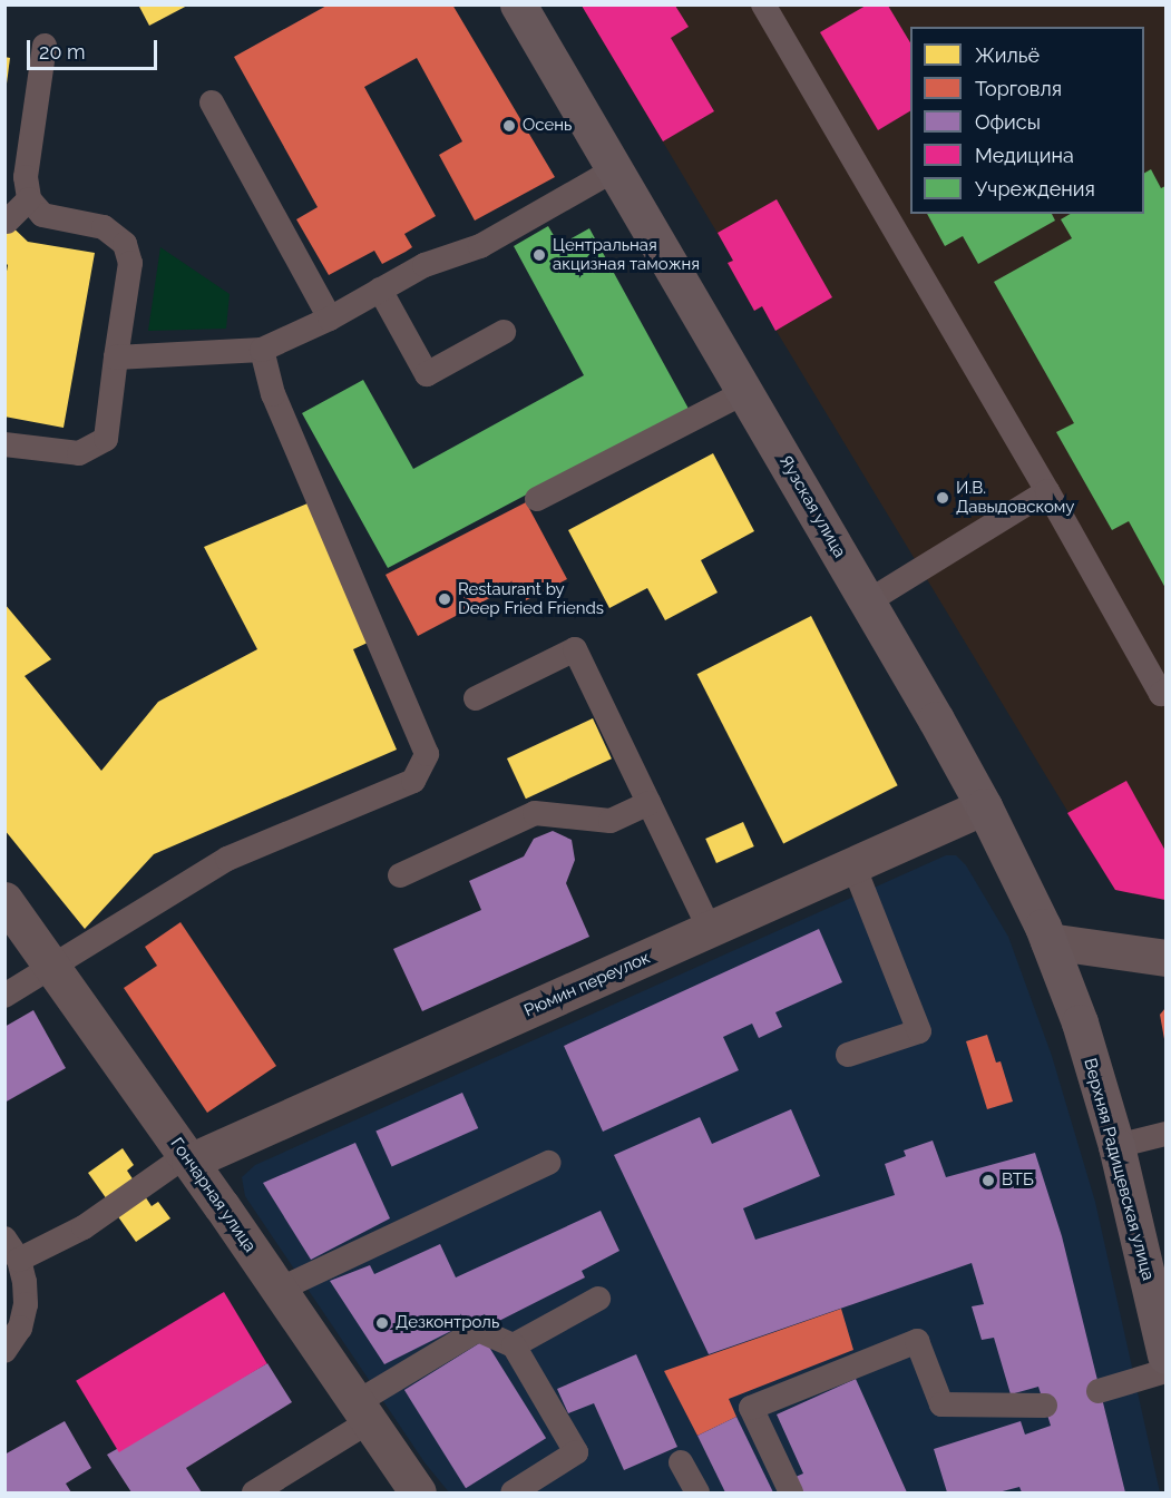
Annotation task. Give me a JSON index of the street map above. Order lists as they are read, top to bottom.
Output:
{
  "streets": {
    "main road": ["Яузская улица", "Верхняя Радищевская улица"],
    "street": ["Рюмин переулок", "Гончарная улица"]
  },
  "crossings": [
    ["Яузская улица", "Рюмин переулок"],
    ["Яузская улица", "Верхняя Радищевская улица"],
    ["Рюмин переулок", "Гончарная улица"]
  ],
  "places": [
    "Осень",
    "Центральная акцизная таможня",
    "И.В. Давыдовскому",
    "Restaurant by Deep Fried Friends",
    "ВТБ",
    "Дезконтроль"
  ],
  "legend": [
    "Жильё",
    "Торговля",
    "Офисы",
    "Медицина",
    "Учреждения"
  ],
  "scale_bar": "20 m"
}
